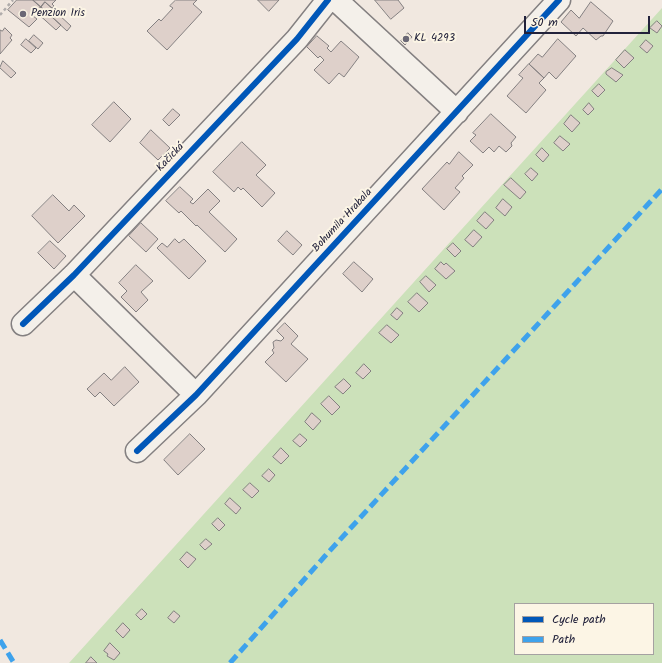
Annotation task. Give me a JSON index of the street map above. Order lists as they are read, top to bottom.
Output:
{
  "streets": {
    "street": ["Kačická", "Bohumila Hrabala"]
  },
  "places": ["Penzion Iris", "KL 4293"],
  "legend": ["Cycle path", "Path"],
  "scale_bar": "50 m"
}
